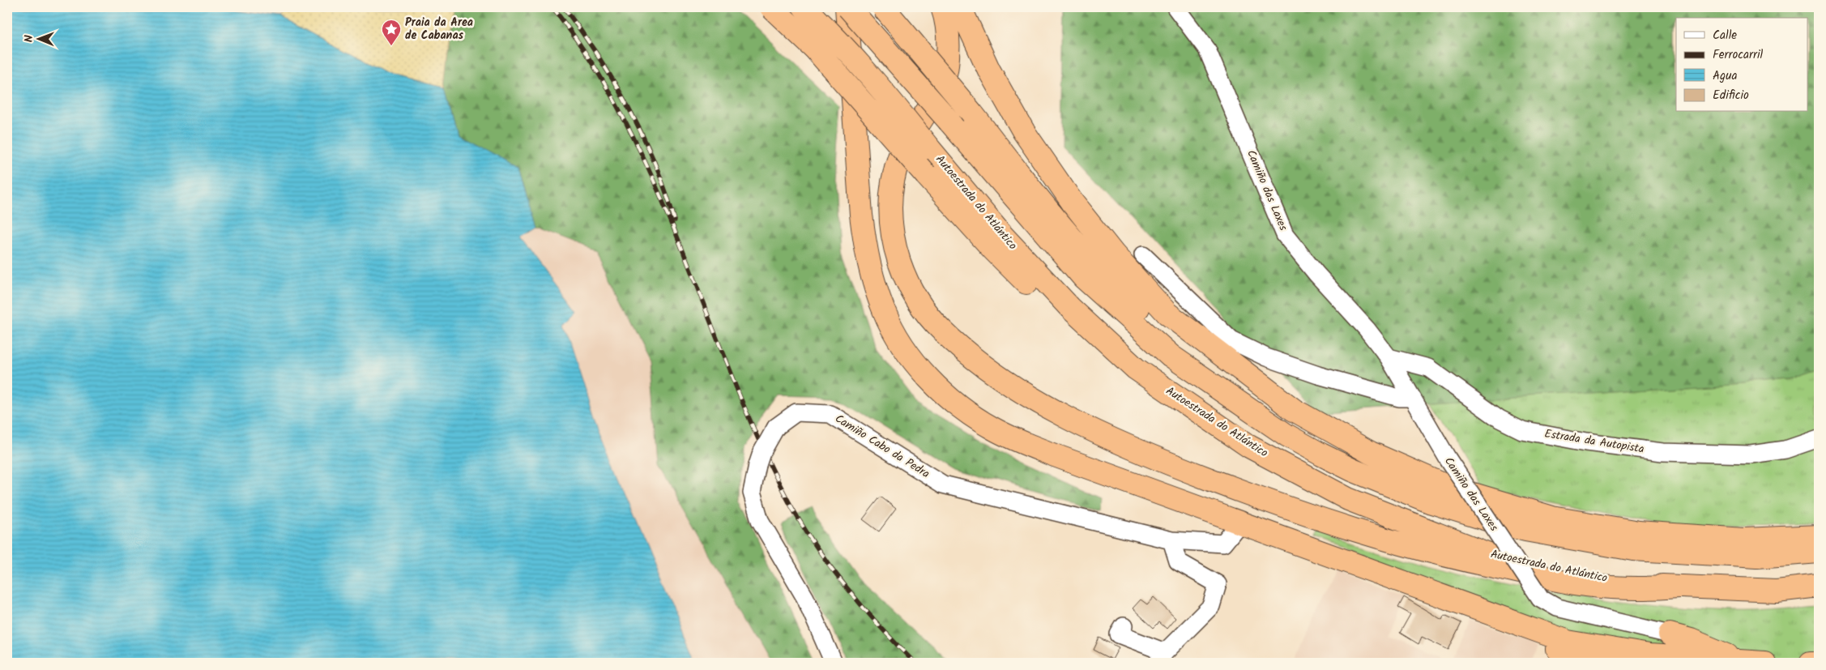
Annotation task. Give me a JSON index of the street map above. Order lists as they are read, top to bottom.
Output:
{
  "streets": {
    "highway": ["Autoestrada do Atlántico"],
    "street": ["Camiño das Laxes", "Estrada da Autopista", "Camiño Cabo da Pedra"]
  },
  "crossings": [
    ["Camiño das Laxes", "Estrada da Autopista"]
  ],
  "places": {
    "place": ["Praia da Area de Cabanas"]
  },
  "legend": [
    "Calle",
    "Ferrocarril",
    "Agua",
    "Edificio"
  ],
  "north": "left"
}
